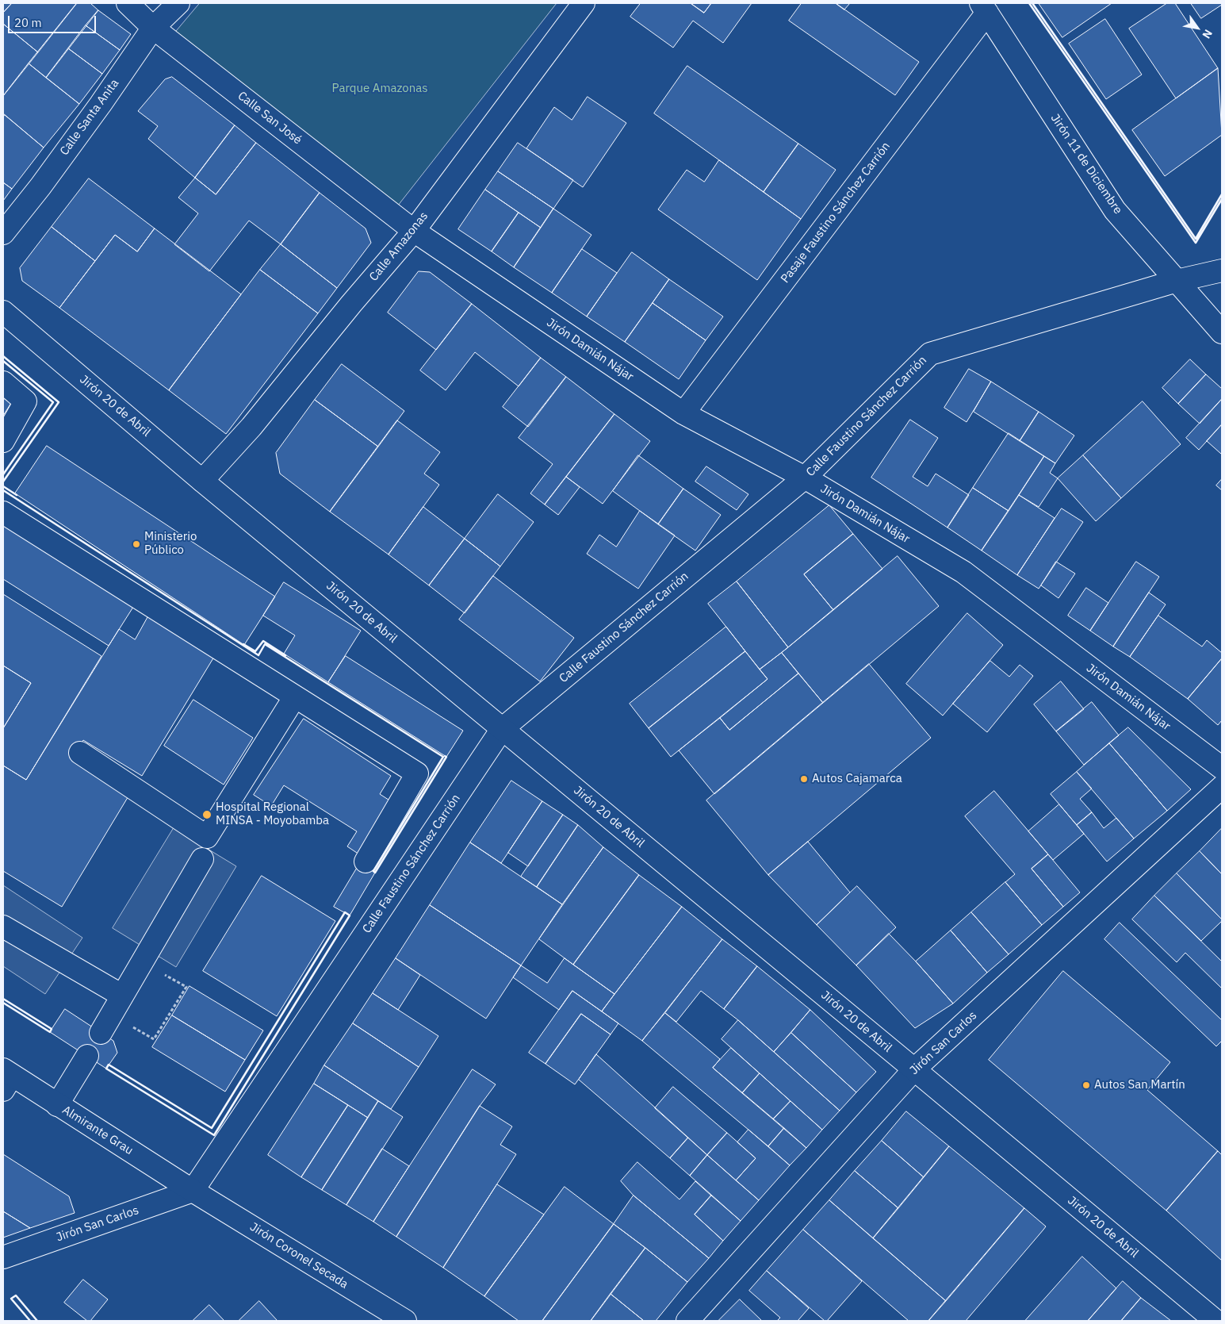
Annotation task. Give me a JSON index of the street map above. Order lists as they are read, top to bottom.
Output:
{
  "streets": {
    "street": [
      "Calle Santa Anita",
      "Calle San José",
      "Jirón 11 de Diciembre",
      "Pasaje Faustino Sánchez Carrión",
      "Calle Amazonas",
      "Jirón Damián Nájar",
      "Jirón 20 de Abril",
      "Calle Faustino Sánchez Carrión",
      "Jirón San Carlos",
      "Almirante Grau",
      "Jirón Coronel Secada"
    ]
  },
  "crossings": [
    ["Calle Santa Anita", "Calle San José"],
    ["Calle San José", "Calle Amazonas"],
    ["Calle San José", "Jirón Damián Nájar"],
    ["Jirón 11 de Diciembre", "Pasaje Faustino Sánchez Carrión"],
    ["Jirón 11 de Diciembre", "Calle Faustino Sánchez Carrión"],
    ["Pasaje Faustino Sánchez Carrión", "Jirón Damián Nájar"],
    ["Calle Amazonas", "Jirón Damián Nájar"],
    ["Calle Amazonas", "Jirón 20 de Abril"],
    ["Jirón Damián Nájar", "Calle Faustino Sánchez Carrión"],
    ["Jirón 20 de Abril", "Calle Faustino Sánchez Carrión"],
    ["Jirón 20 de Abril", "Jirón San Carlos"],
    ["Calle Faustino Sánchez Carrión", "Jirón San Carlos"],
    ["Calle Faustino Sánchez Carrión", "Almirante Grau"],
    ["Calle Faustino Sánchez Carrión", "Jirón Coronel Secada"],
    ["Jirón San Carlos", "Almirante Grau"],
    ["Jirón San Carlos", "Jirón Coronel Secada"],
    ["Almirante Grau", "Jirón Coronel Secada"]
  ],
  "parks": ["Parque Amazonas"],
  "places": [
    "Ministerio Público",
    "Autos Cajamarca",
    "Hospital Regional MINSA - Moyobamba",
    "Autos San Martín"
  ],
  "scale_bar": "20 m",
  "north": "bottom right"
}
